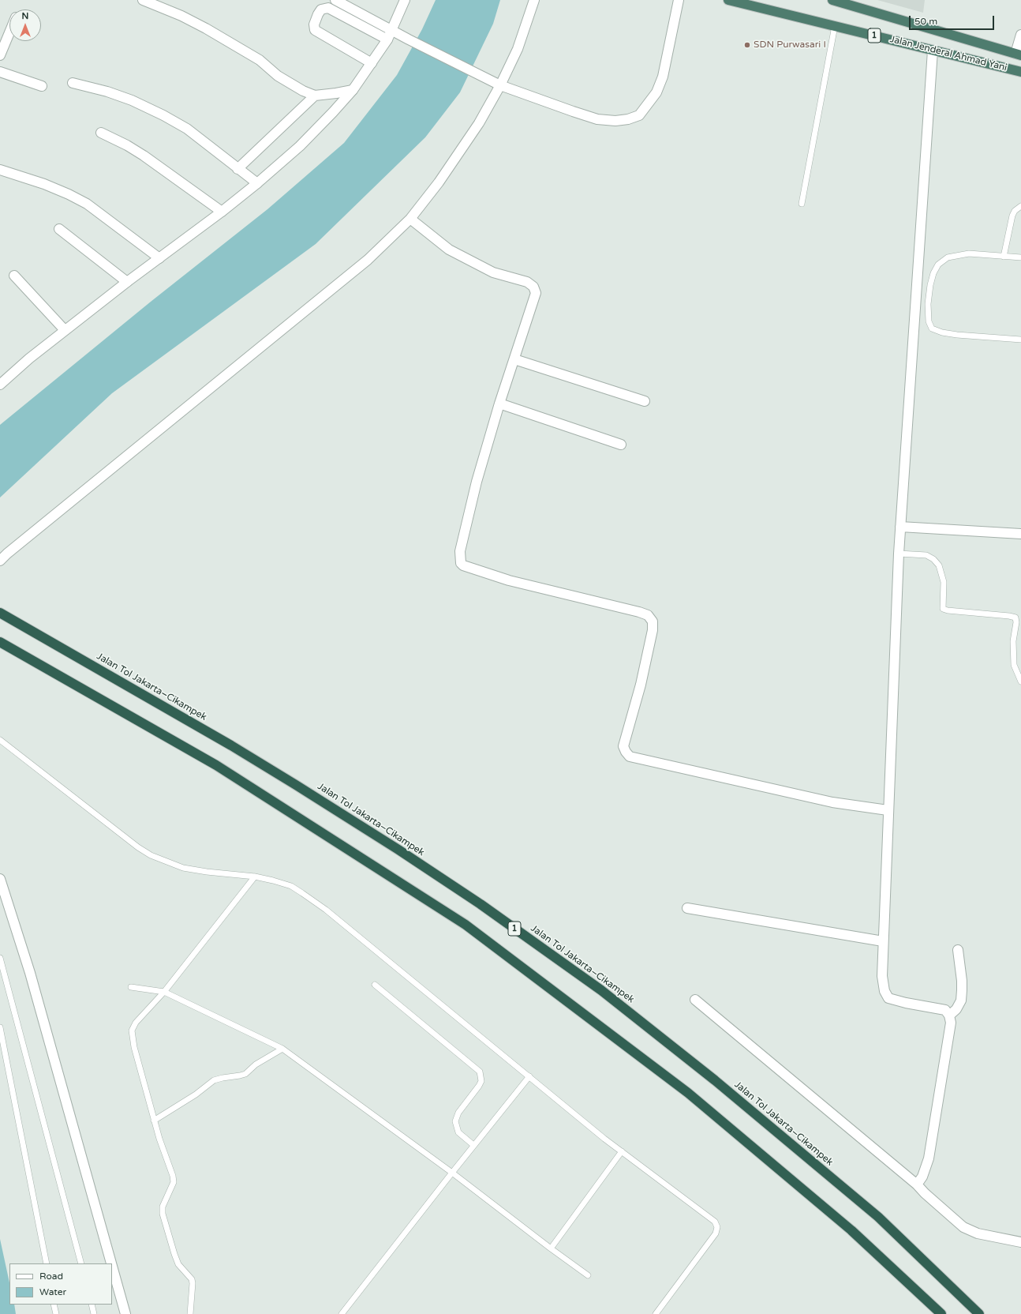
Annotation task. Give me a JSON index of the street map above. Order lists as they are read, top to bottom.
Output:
{
  "streets": {
    "highway": ["1", "Jalan Jenderal Ahmad Yani", "Jalan Tol Jakarta–Cikampek"]
  },
  "places": ["SDN Purwasari I"],
  "legend": ["Road", "Water"],
  "scale_bar": "50 m",
  "north": "top"
}
